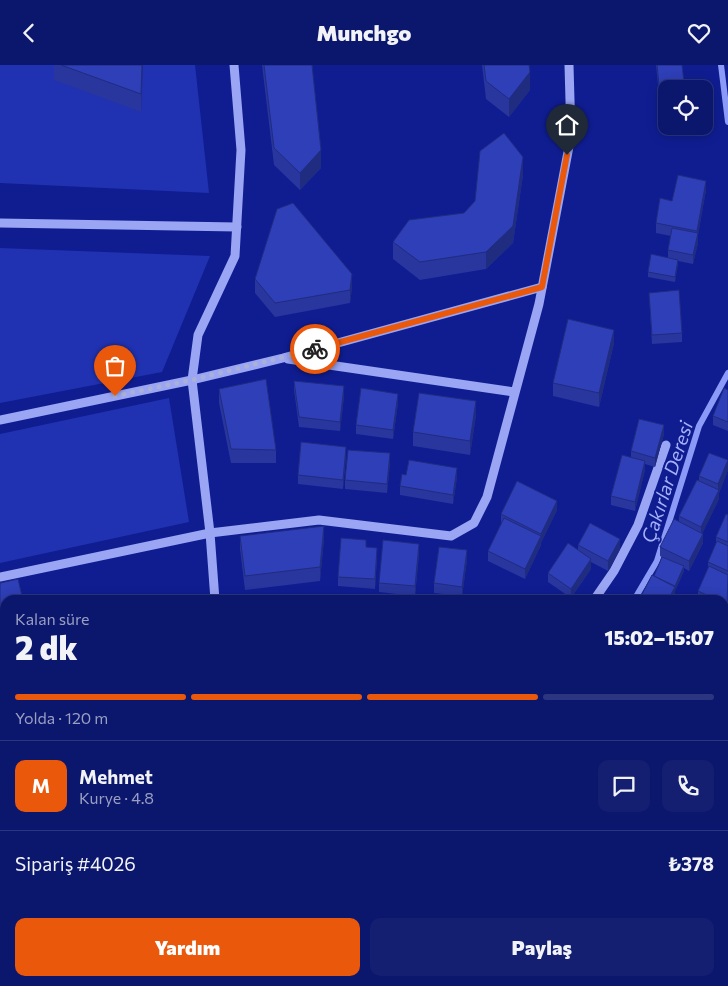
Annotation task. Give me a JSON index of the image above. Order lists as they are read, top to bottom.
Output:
{
  "water": ["Çakırlar Deresi"],
  "page": {
    "header": "Munchgo",
    "heading": ["2 dk", "Kalan süre", "15:02–15:07"],
    "panel": [
      "Mehmet",
      "Kurye · 4.8",
      "Sipariş #4026",
      "₺378"
    ],
    "bar": "Yolda · 120 m",
    "round": "M",
    "buttons": ["Yardım", "Paylaş"]
  }
}
